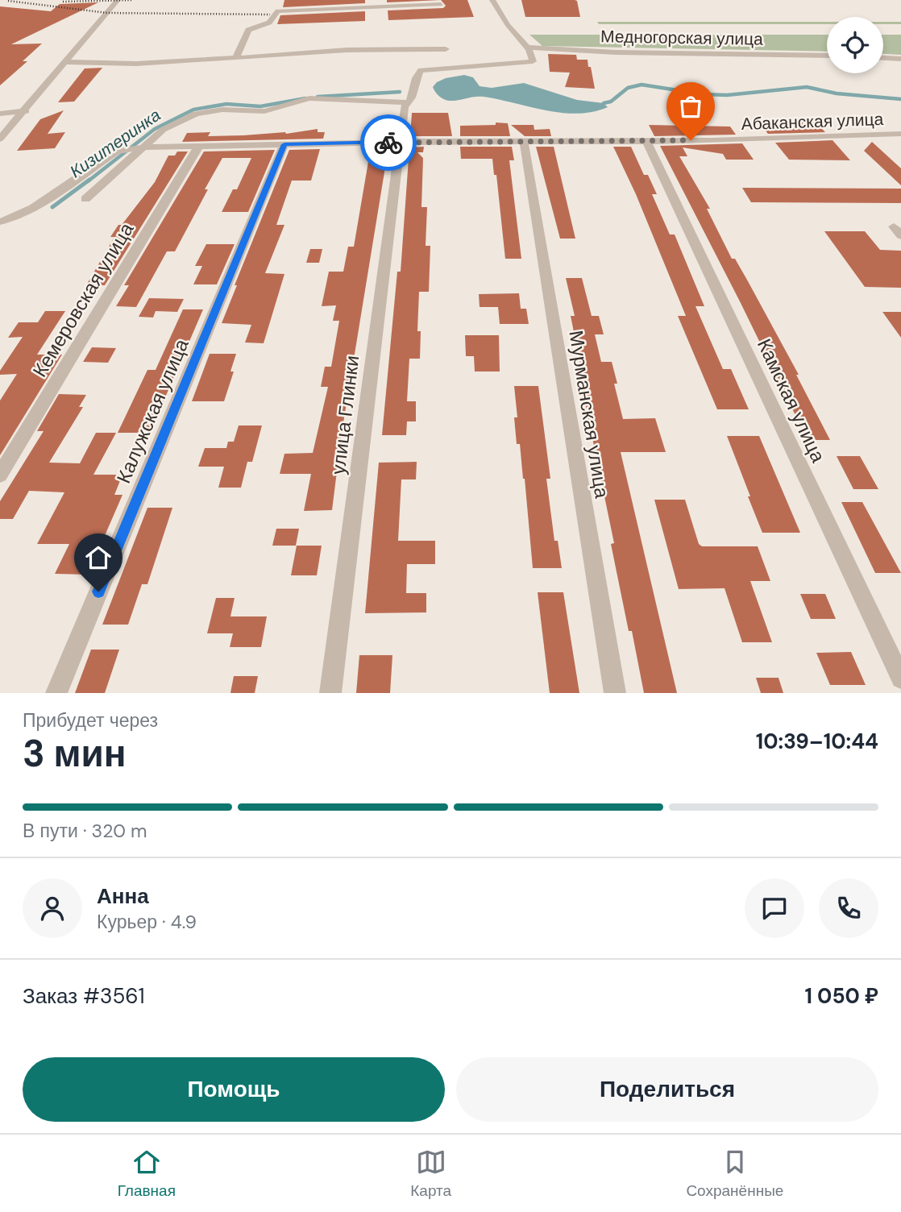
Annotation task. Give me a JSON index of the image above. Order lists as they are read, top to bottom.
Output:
{
  "streets": {
    "street": [
      "Медногорская улица",
      "Абаканская улица",
      "Кемеровская улица",
      "Камская улица",
      "Калужская улица",
      "Мурманская улица",
      "улица Глинки"
    ]
  },
  "crossings": [
    ["Медногорская улица", "улица Глинки"],
    ["Абаканская улица", "Кемеровская улица"],
    ["Абаканская улица", "Камская улица"],
    ["Абаканская улица", "Калужская улица"],
    ["Абаканская улица", "Мурманская улица"],
    ["Абаканская улица", "улица Глинки"]
  ],
  "water": ["Кизитеринка"],
  "page": {
    "heading": ["3 мин", "Прибудет через", "10:39–10:44"],
    "panel": [
      "Анна",
      "Курьер · 4.9",
      "Заказ #3561",
      "1 050 ₽"
    ],
    "bar": "В пути · 320 m",
    "buttons": ["Помощь", "Поделиться"],
    "tabs": ["Главная", "Карта", "Сохранённые"]
  }
}
